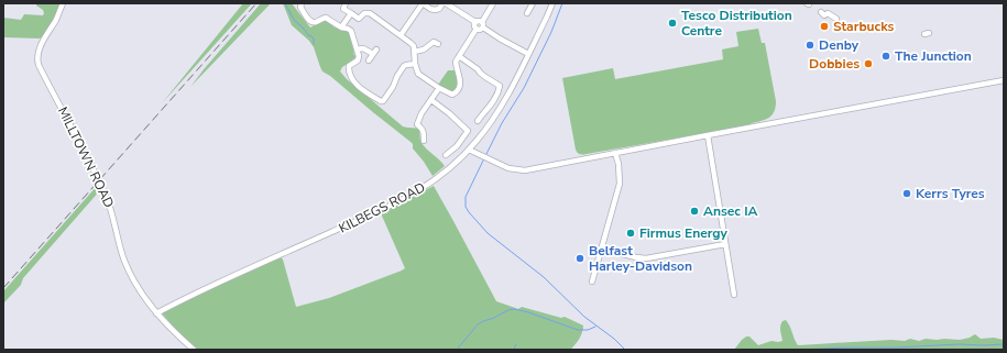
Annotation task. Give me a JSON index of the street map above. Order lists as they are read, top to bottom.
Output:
{
  "streets": {
    "street": ["MILLTOWN ROAD", "KILBEGS ROAD"]
  },
  "crossings": [
    ["MILLTOWN ROAD", "KILBEGS ROAD"]
  ],
  "places": [
    "Tesco Distribution Centre",
    "Starbucks",
    "Denby",
    "The Junction",
    "Dobbies",
    "Kerrs Tyres",
    "Ansec IA",
    "Firmus Energy",
    "Belfast Harley-Davidson"
  ]
}
